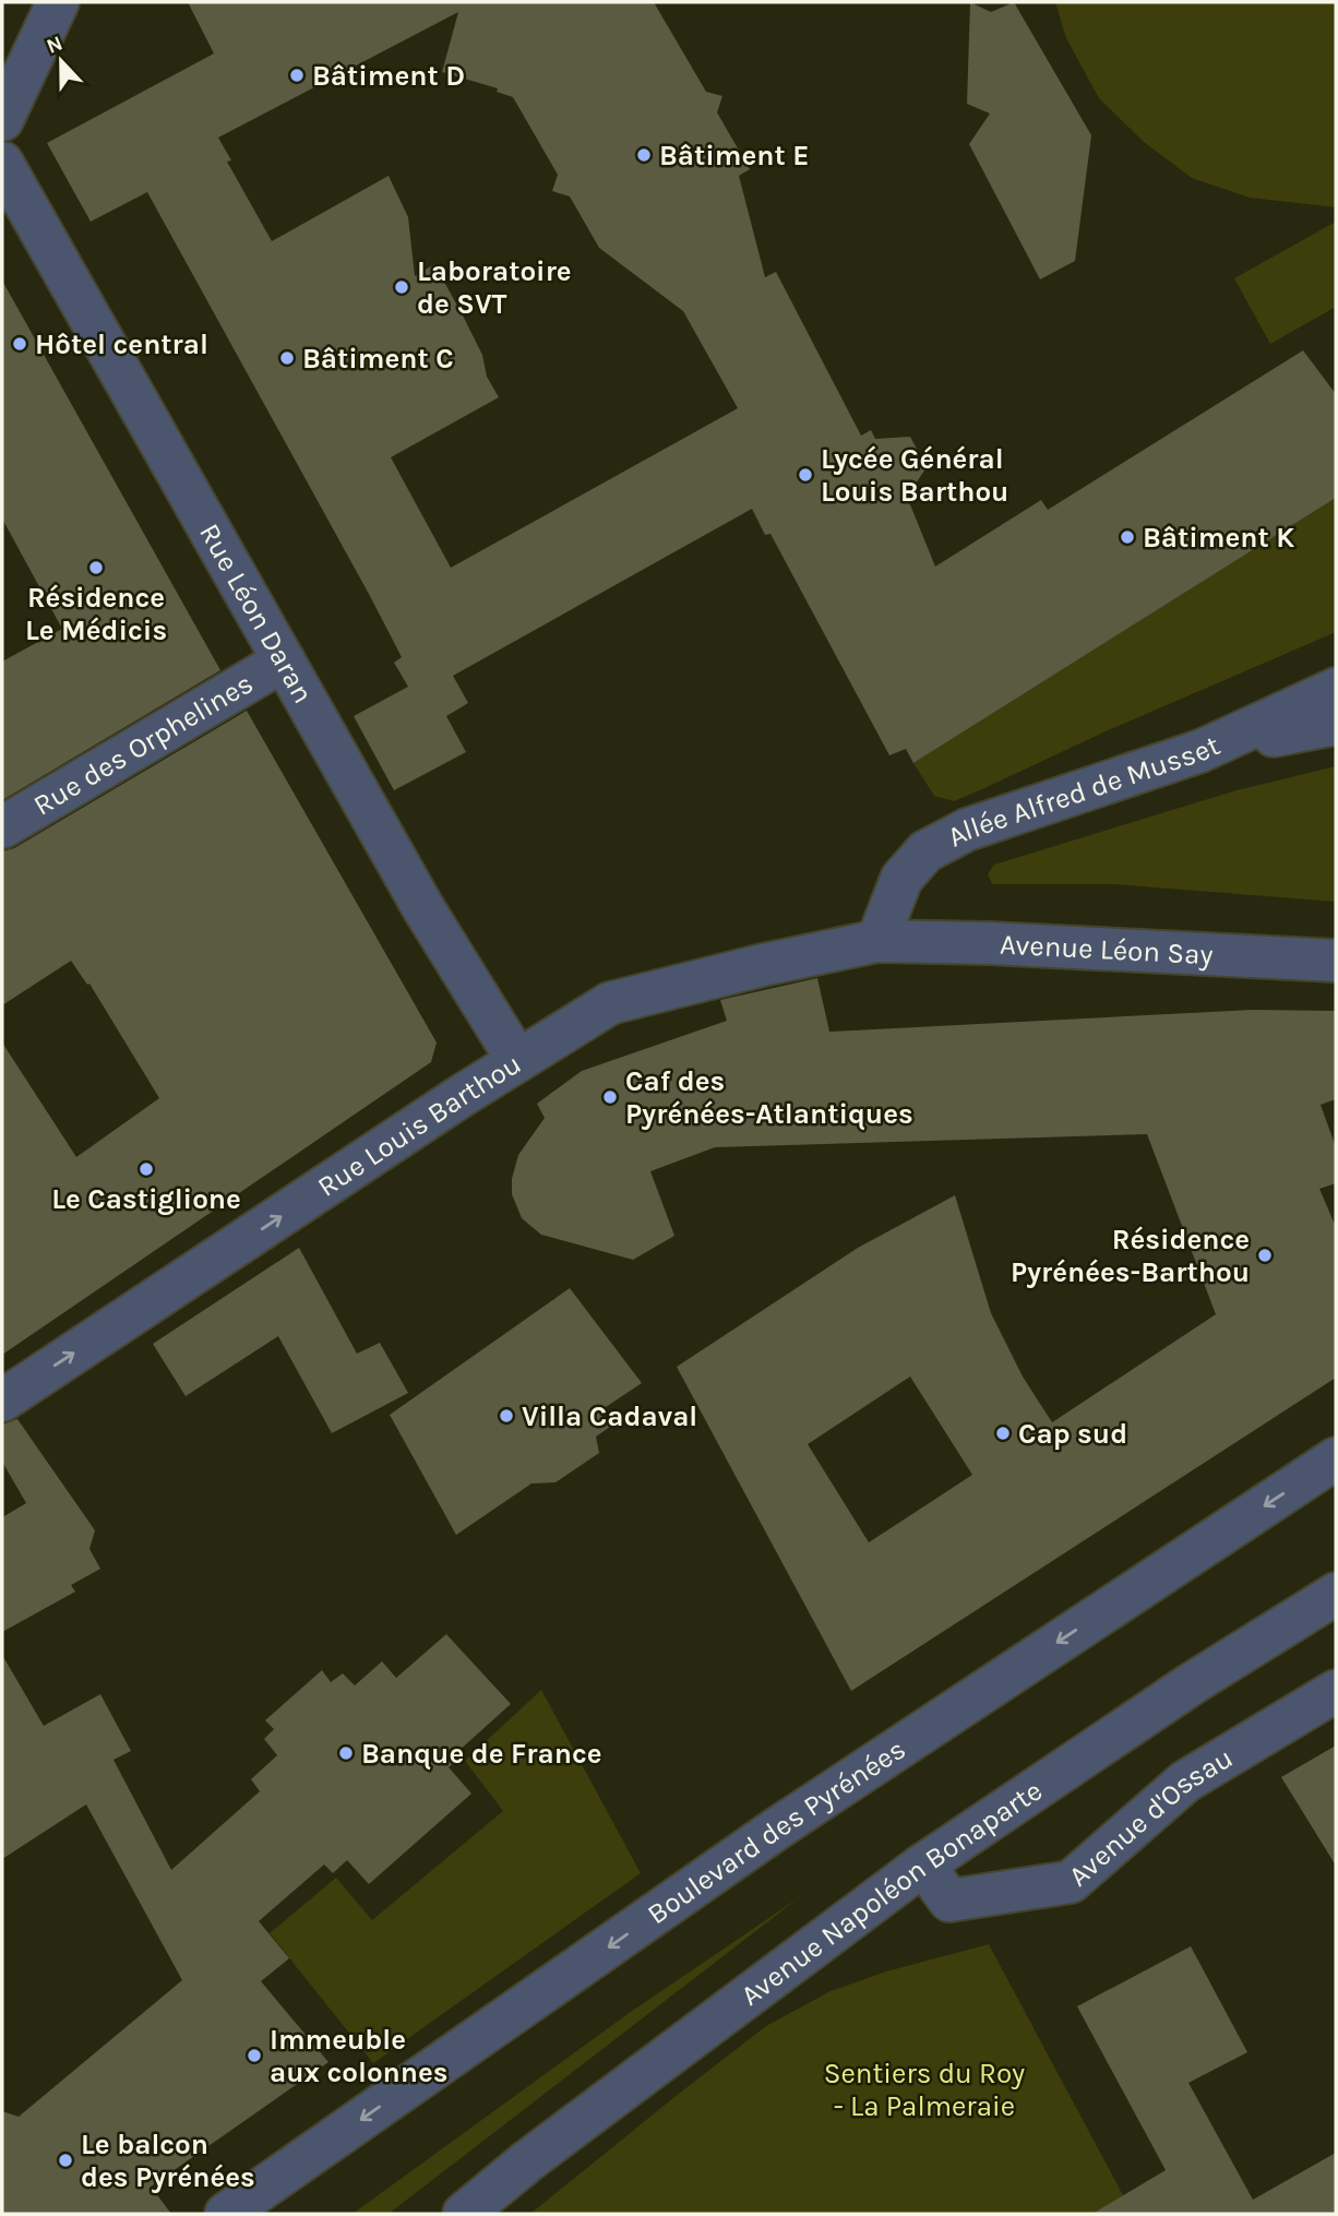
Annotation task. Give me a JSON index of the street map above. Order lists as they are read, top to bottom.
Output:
{
  "streets": {
    "street": [
      "Rue Léon Daran",
      "Rue des Orphelines",
      "Allée Alfred de Musset",
      "Avenue Léon Say",
      "Rue Louis Barthou",
      "Avenue d'Ossau",
      "Boulevard des Pyrénées",
      "Avenue Napoléon Bonaparte"
    ]
  },
  "crossings": [
    ["Rue Léon Daran", "Rue des Orphelines"],
    ["Rue Léon Daran", "Rue Louis Barthou"],
    ["Allée Alfred de Musset", "Avenue Léon Say"],
    ["Allée Alfred de Musset", "Rue Louis Barthou"],
    ["Avenue Léon Say", "Rue Louis Barthou"],
    ["Avenue d'Ossau", "Avenue Napoléon Bonaparte"]
  ],
  "one_way": ["Rue Louis Barthou", "Boulevard des Pyrénées"],
  "parks": ["Sentiers du Roy - La Palmeraie"],
  "places": [
    "Bâtiment D",
    "Bâtiment E",
    "Laboratoire de SVT",
    "Hôtel central",
    "Bâtiment C",
    "Lycée Général Louis Barthou",
    "Bâtiment K",
    "Résidence Le Médicis",
    "Caf des Pyrénées-Atlantiques",
    "Le Castiglione",
    "Résidence Pyrénées-Barthou",
    "Villa Cadaval",
    "Cap sud",
    "Banque de France",
    "Immeuble aux colonnes",
    "Le balcon des Pyrénées"
  ],
  "north": "top"
}
